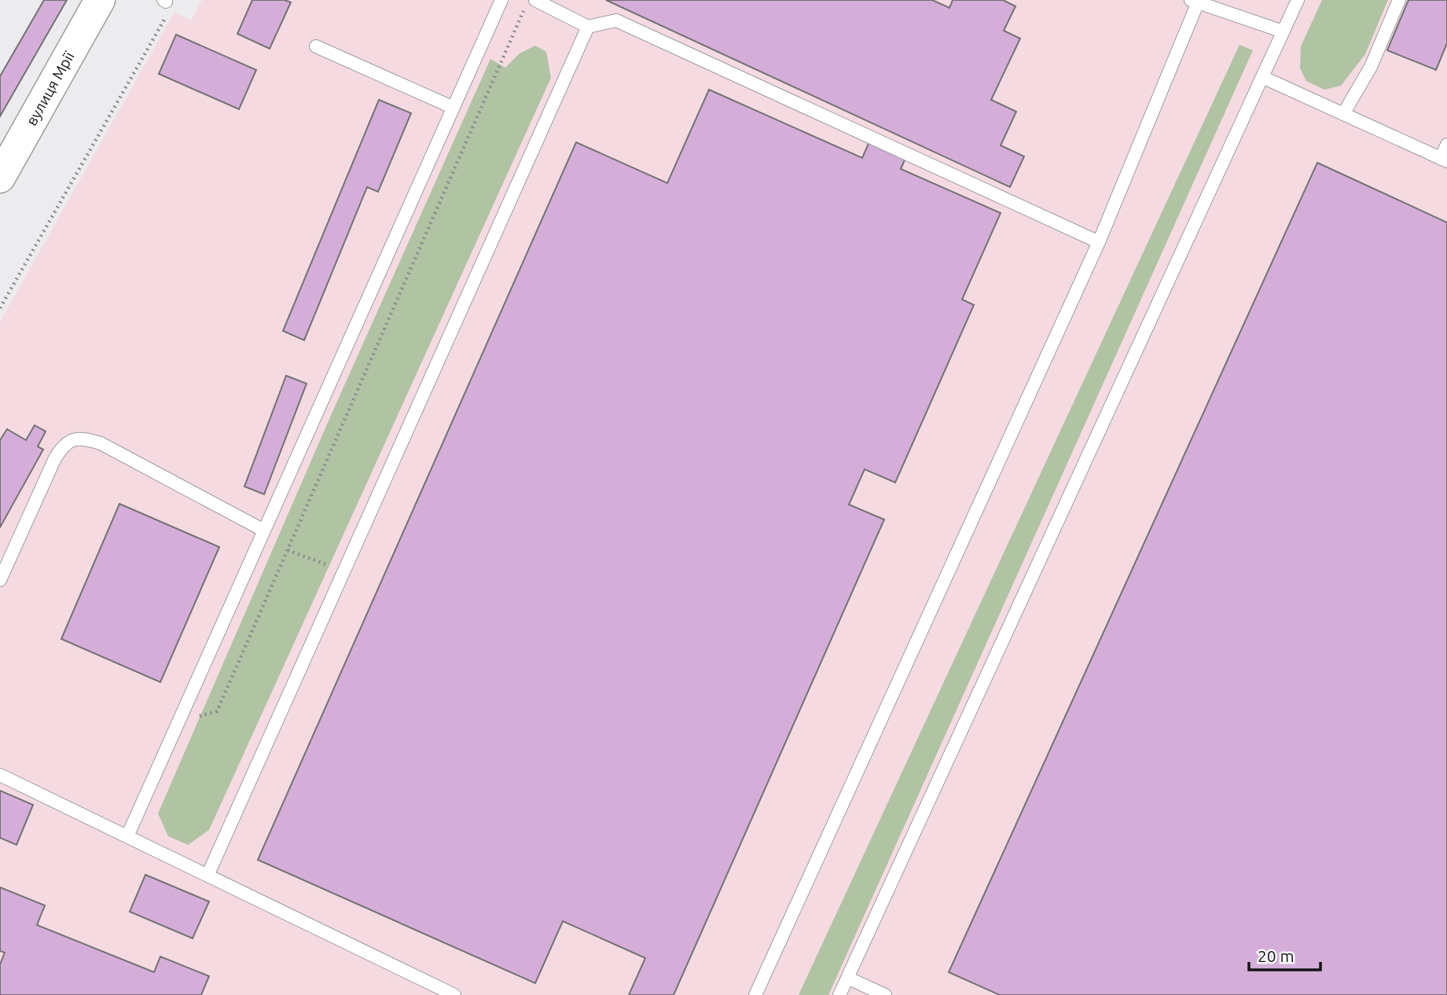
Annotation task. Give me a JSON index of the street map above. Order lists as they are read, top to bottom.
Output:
{
  "streets": {
    "street": ["вулиця Мрії"]
  },
  "scale_bar": "20 m"
}
